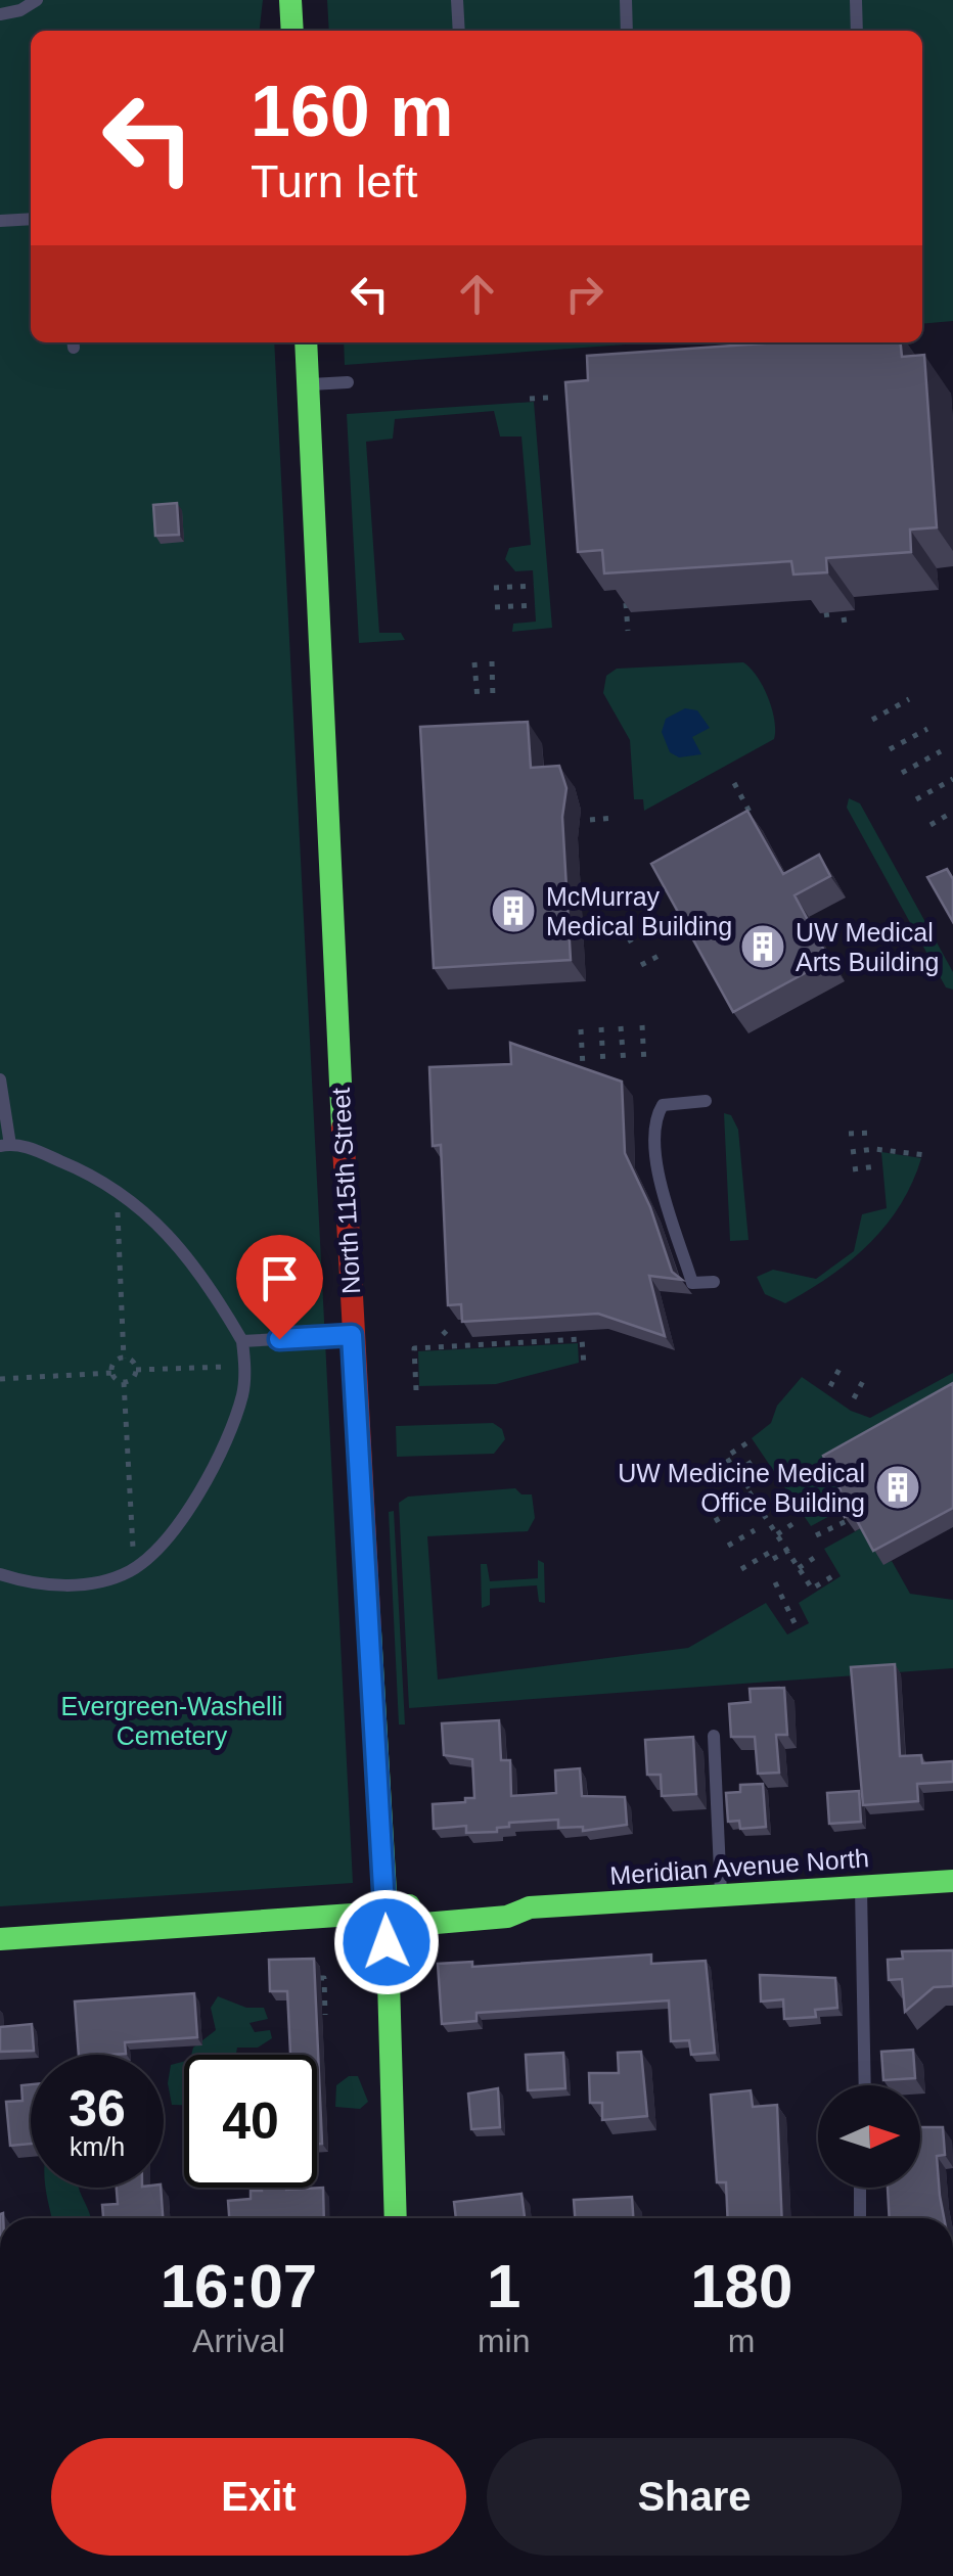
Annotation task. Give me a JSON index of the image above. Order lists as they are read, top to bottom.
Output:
{
  "streets": {
    "street": ["North 115th Street", "Meridian Avenue North"]
  },
  "crossings": [
    ["North 115th Street", "Meridian Avenue North"]
  ],
  "parks": ["Evergreen-Washelli Cemetery"],
  "places": {
    "building": ["McMurray Medical Building", "UW Medical Arts Building", "UW Medicine Medical Office Building"]
  },
  "north": "right",
  "page": {
    "turn": ["160 m", "Turn left"],
    "speed": "36 km/h",
    "limit": "40",
    "eta": [
      "16:07",
      "Arrival",
      "1",
      "min",
      "180",
      "m"
    ],
    "buttons": ["Exit", "Share"]
  }
}
